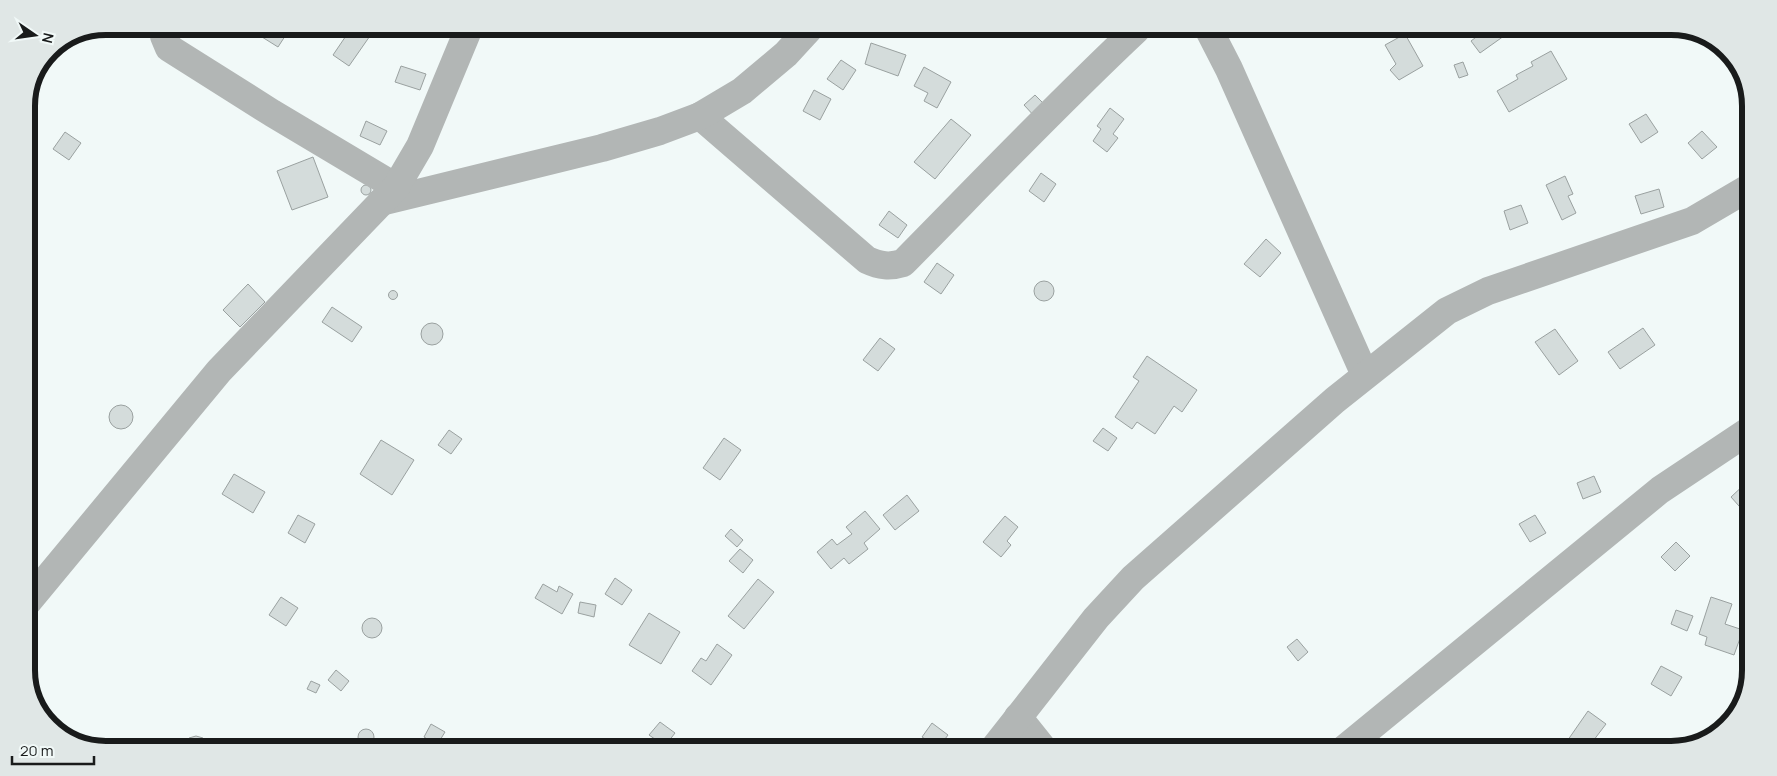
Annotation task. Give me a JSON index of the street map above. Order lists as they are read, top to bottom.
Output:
{
  "scale_bar": "20 m",
  "north": "right"
}
